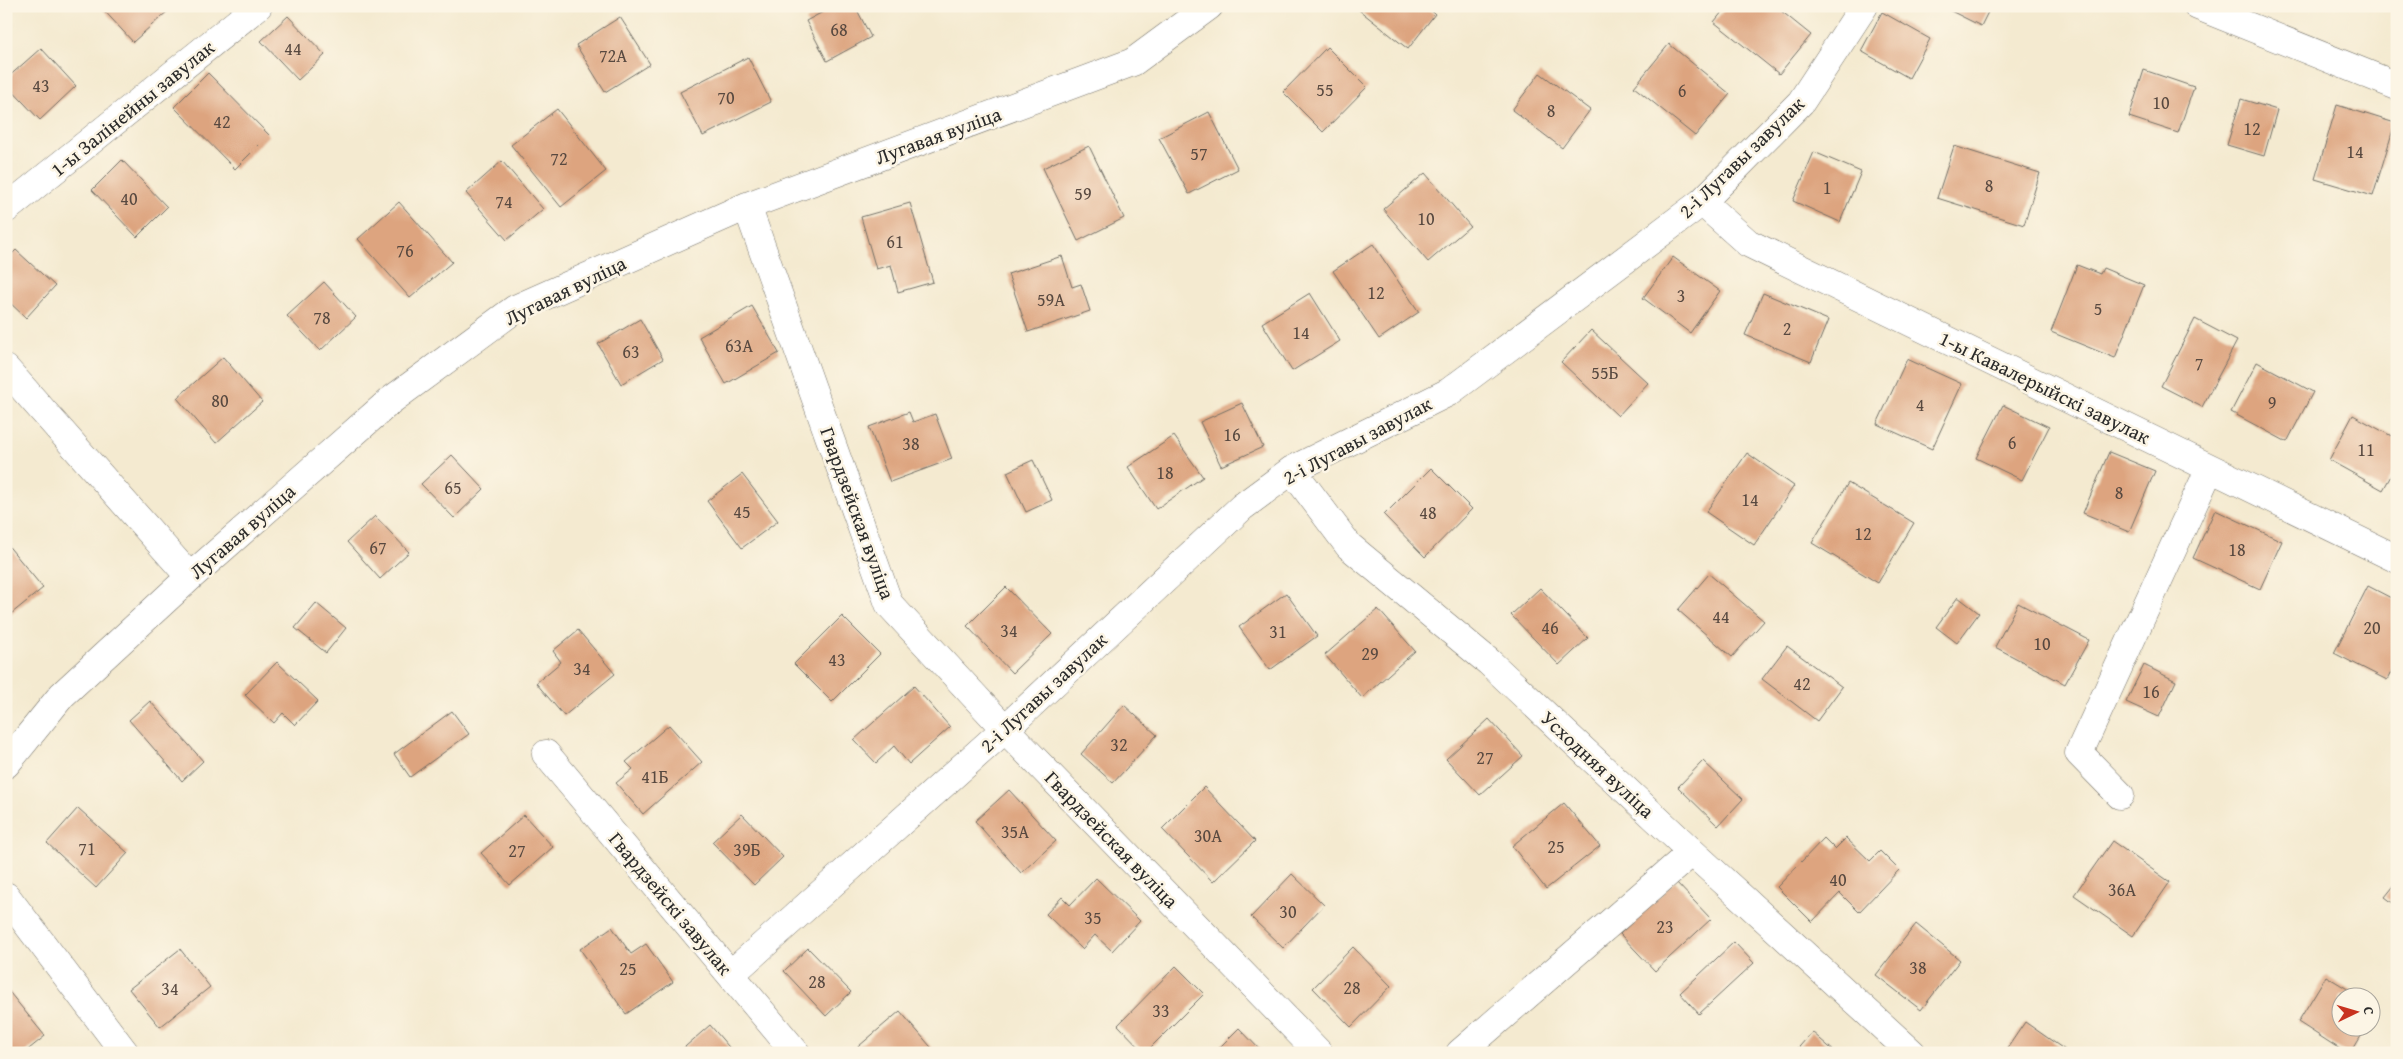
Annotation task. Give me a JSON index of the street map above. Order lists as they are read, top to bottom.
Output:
{
  "streets": {
    "street": [
      "1-ы Залінейны завулак",
      "Лугавая вуліца",
      "2-і Лугавы завулак",
      "1-ы Кавалерыйскі завулак",
      "Гвардзейская вуліца",
      "Усходняя вуліца",
      "Гвардзейскі завулак"
    ]
  },
  "crossings": [
    ["Лугавая вуліца", "Гвардзейская вуліца"],
    ["2-і Лугавы завулак", "1-ы Кавалерыйскі завулак"],
    ["2-і Лугавы завулак", "Гвардзейская вуліца"],
    ["2-і Лугавы завулак", "Усходняя вуліца"],
    ["2-і Лугавы завулак", "Гвардзейскі завулак"]
  ],
  "house_numbers": [
    "68",
    "44",
    "72А",
    "43",
    "55",
    "6",
    "70",
    "10",
    "8",
    "42",
    "12",
    "14",
    "57",
    "72",
    "8",
    "1",
    "59",
    "40",
    "74",
    "10",
    "61",
    "76",
    "12",
    "3",
    "59А",
    "5",
    "78",
    "2",
    "14",
    "63А",
    "63",
    "7",
    "55Б",
    "80",
    "9",
    "4",
    "16",
    "6",
    "38",
    "11",
    "18",
    "65",
    "8",
    "14",
    "45",
    "48",
    "12",
    "67",
    "18",
    "44",
    "46",
    "20",
    "34",
    "31",
    "10",
    "29",
    "43",
    "34",
    "42",
    "16",
    "32",
    "27",
    "41Б",
    "35А",
    "30А",
    "25",
    "71",
    "39Б",
    "27",
    "40",
    "36А",
    "30",
    "35",
    "23",
    "38",
    "25",
    "28",
    "28",
    "34",
    "33"
  ],
  "north": "right"
}
